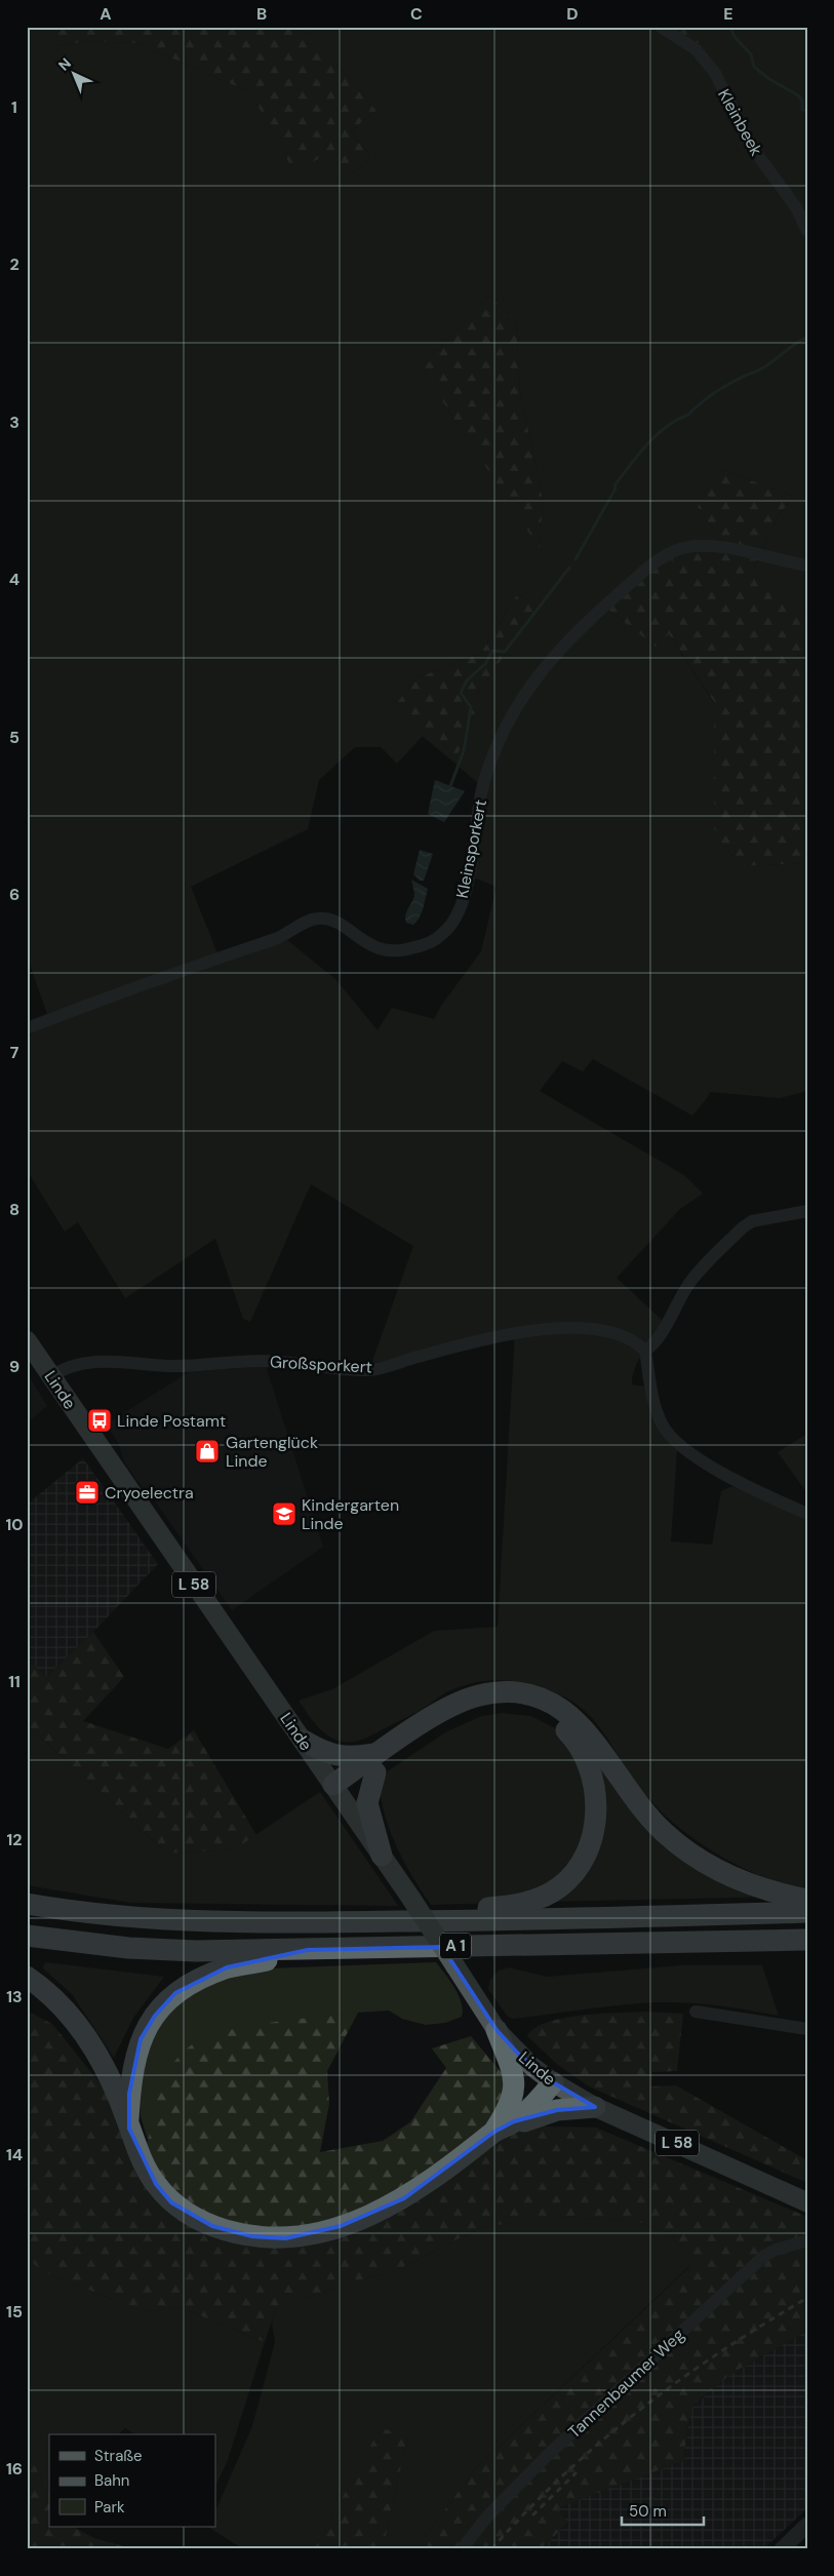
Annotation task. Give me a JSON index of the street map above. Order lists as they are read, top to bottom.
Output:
{
  "streets": {
    "highway": ["A 1"],
    "main road": ["Linde", "L 58"],
    "street": [
      "Kleinbeek",
      "Kleinsporkert",
      "Großsporkert",
      "Tannenbaumer Weg"
    ]
  },
  "crossings": [
    ["Großsporkert", "Linde"],
    ["Linde", "L 58"]
  ],
  "places": {
    "bus stop": ["Linde Postamt"],
    "shop": ["Gartenglück Linde"],
    "office": ["Cryoelectra"],
    "school or university": ["Kindergarten Linde"]
  },
  "legend": ["Straße", "Bahn", "Park"],
  "scale_bar": "50 m",
  "north": "top left",
  "grid": {
    "columns": [
      "A",
      "B",
      "C",
      "D",
      "E"
    ],
    "rows": [
      "1",
      "2",
      "3",
      "4",
      "5",
      "6",
      "7",
      "8",
      "9",
      "10",
      "11",
      "12",
      "13",
      "14",
      "15",
      "16"
    ]
  }
}
